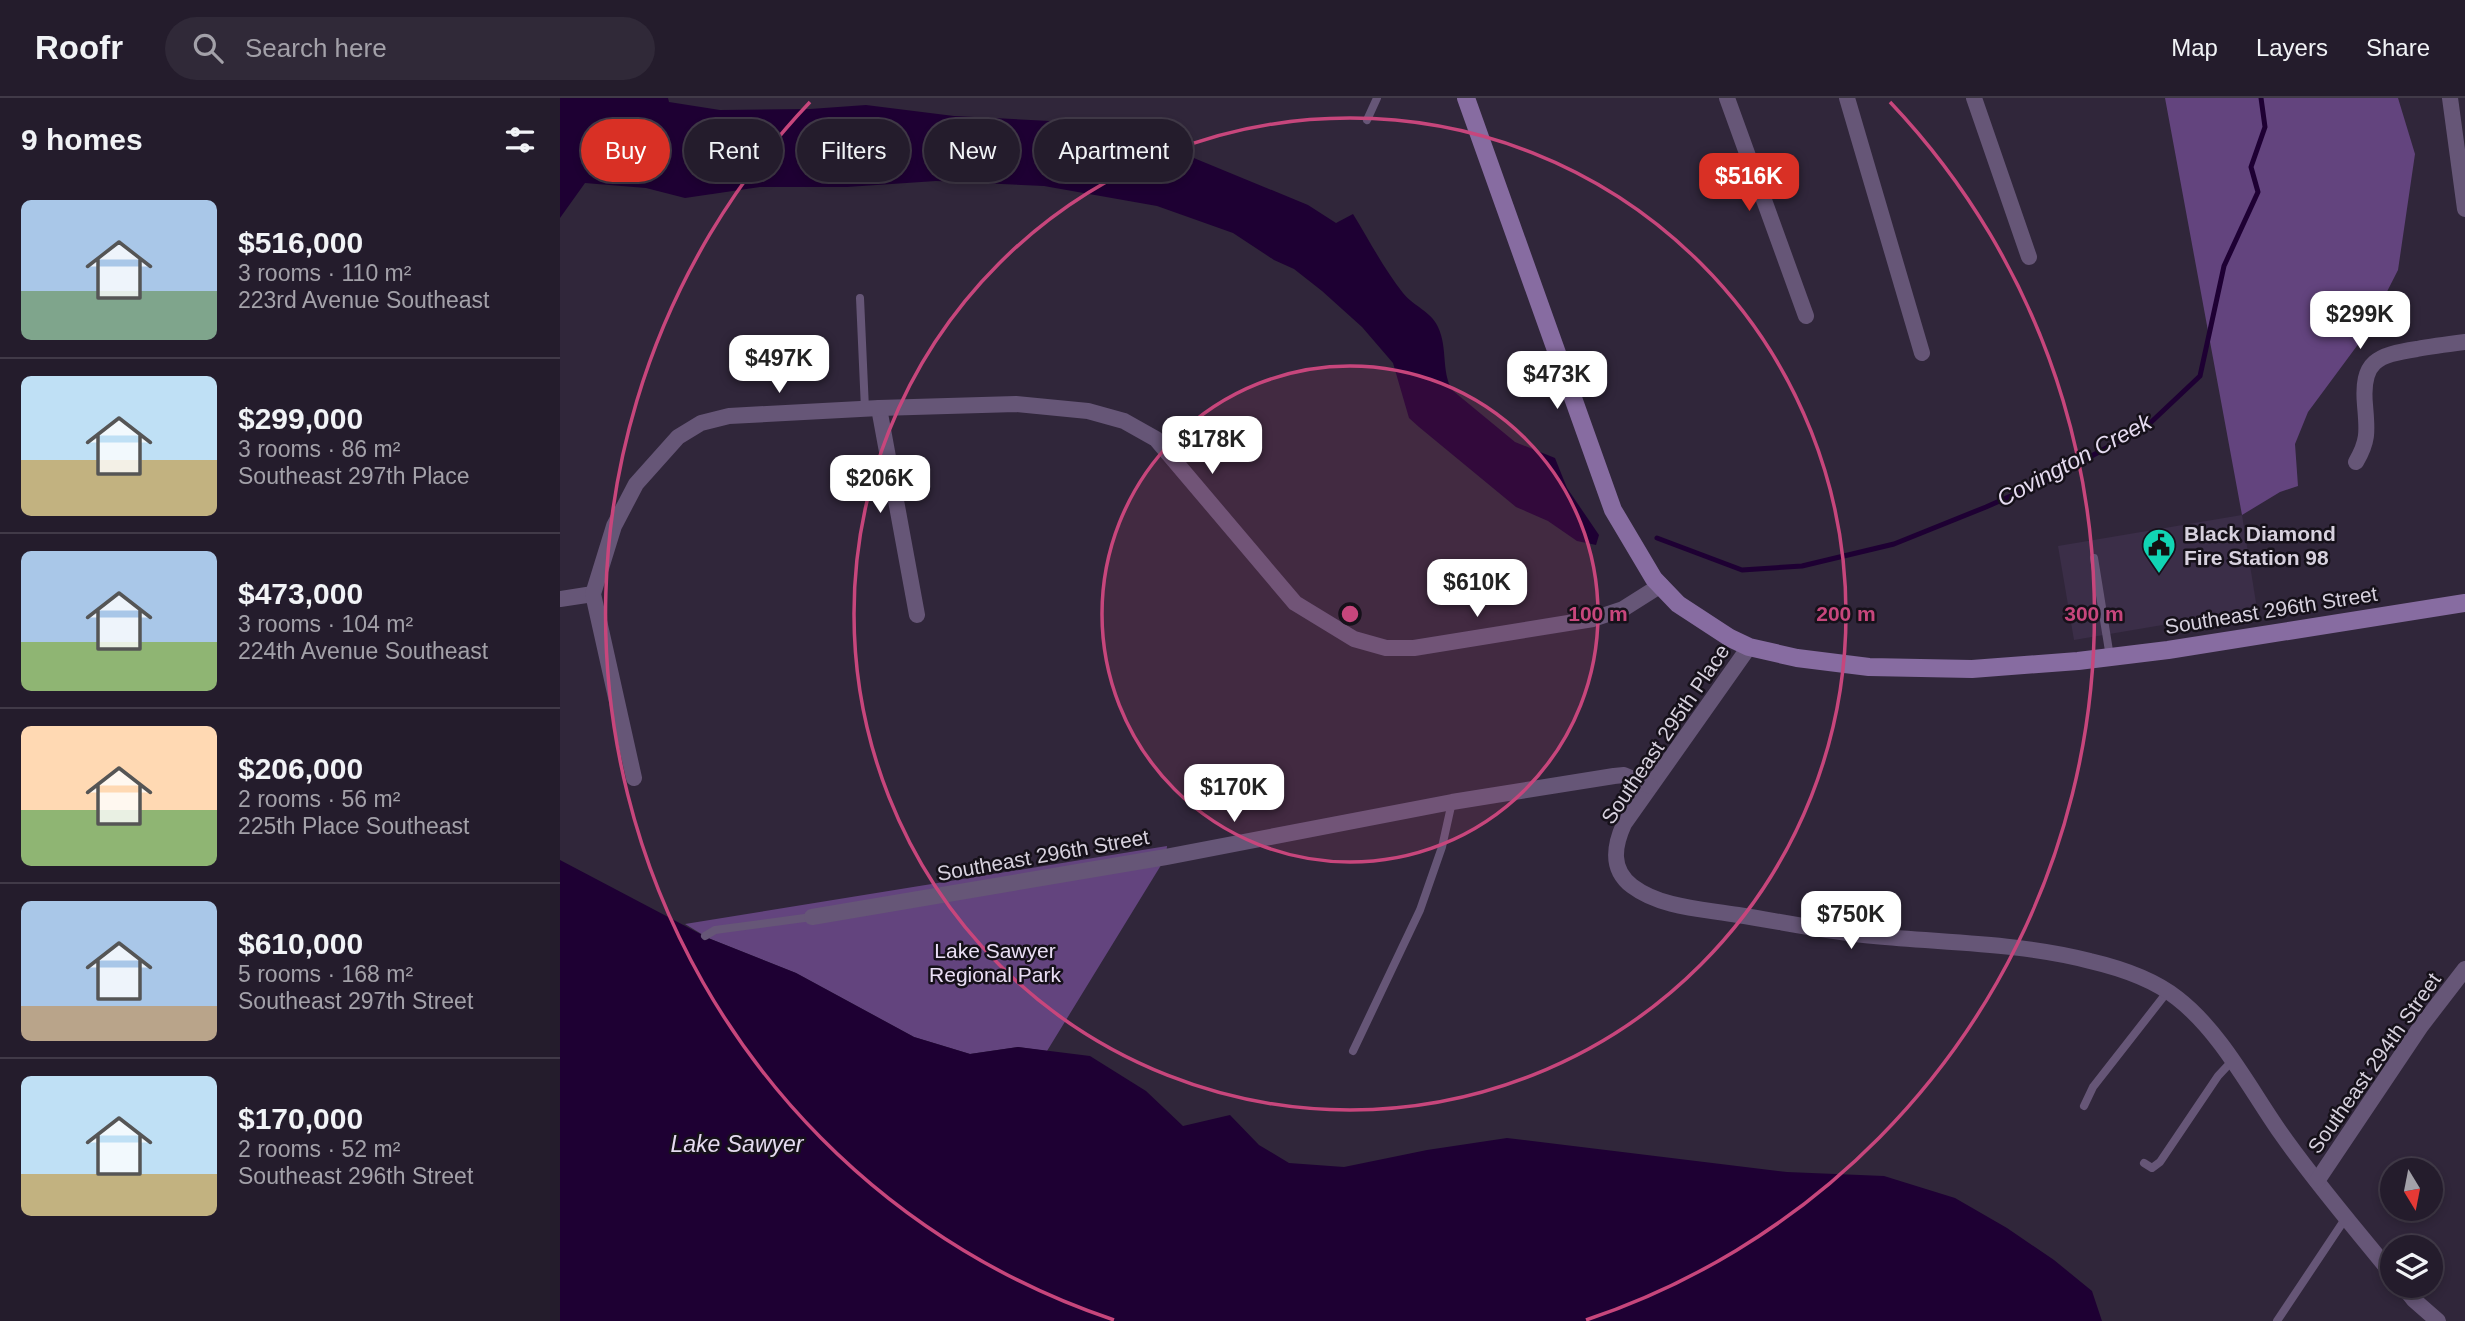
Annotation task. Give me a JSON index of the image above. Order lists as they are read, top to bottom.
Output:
{
  "streets": {
    "street": ["Southeast 296th Street", "Southeast 295th Place", "Southeast 294th Street"]
  },
  "crossings": [
    ["Southeast 296th Street", "Southeast 295th Place"],
    ["Southeast 295th Place", "Southeast 294th Street"]
  ],
  "water": ["Covington Creek", "Lake Sawyer"],
  "parks": ["Lake Sawyer Regional Park"],
  "places": {
    "public building": ["Black Diamond Fire Station 98"]
  },
  "north": "bottom",
  "page": {
    "header": "Roofr",
    "search": "Search here",
    "nav": ["Map", "Layers", "Share"],
    "heading": "9 homes",
    "chip": [
      "Buy",
      "Rent",
      "Filters",
      "New",
      "Apartment"
    ],
    "price": [
      "$516K",
      "$299K",
      "$497K",
      "$473K",
      "$178K",
      "$206K",
      "$610K",
      "$170K",
      "$750K"
    ],
    "list": [
      {
        "name": "$516,000",
        "note": "3 rooms · 110 m² · 223rd Avenue Southeast"
      },
      {
        "name": "$299,000",
        "note": "3 rooms · 86 m² · Southeast 297th Place"
      },
      {
        "name": "$473,000",
        "note": "3 rooms · 104 m² · 224th Avenue Southeast"
      },
      {
        "name": "$206,000",
        "note": "2 rooms · 56 m² · 225th Place Southeast"
      },
      {
        "name": "$610,000",
        "note": "5 rooms · 168 m² · Southeast 297th Street"
      },
      {
        "name": "$170,000",
        "note": "2 rooms · 52 m² · Southeast 296th Street"
      }
    ]
  },
  "rings": ["100 m", "200 m", "300 m"]
}
